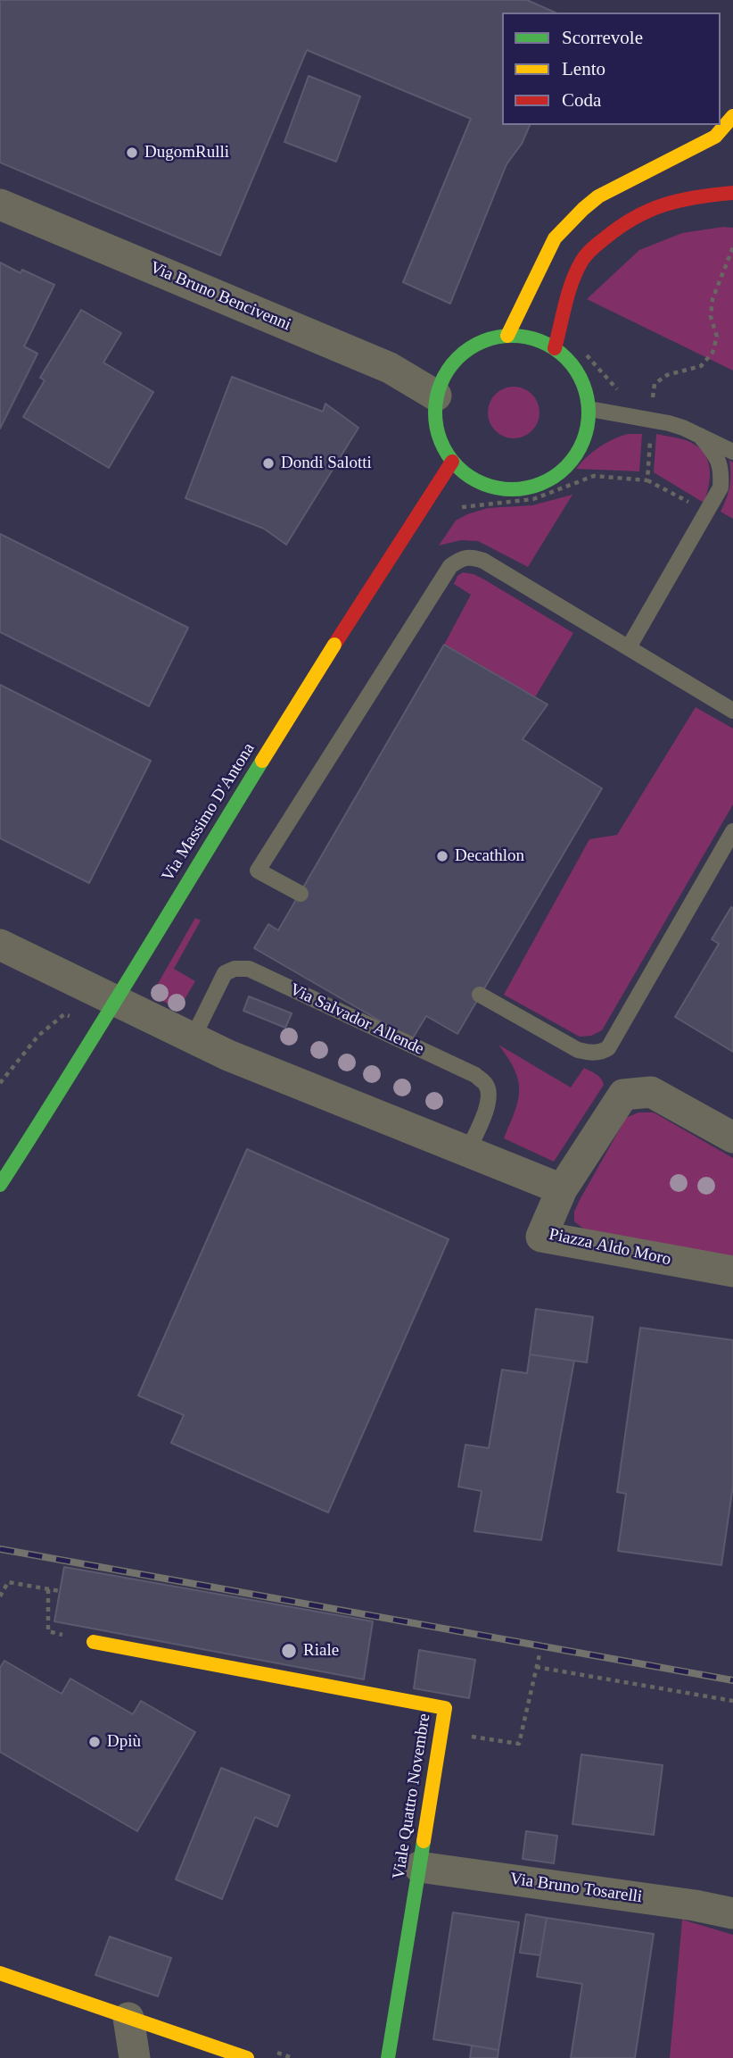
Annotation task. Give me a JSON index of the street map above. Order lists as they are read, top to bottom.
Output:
{
  "streets": {
    "street": [
      "Via Bruno Bencivenni",
      "Via Massimo D'Antona",
      "Piazza Aldo Moro",
      "Viale Quattro Novembre",
      "Via Bruno Tosarelli"
    ],
    "lane": ["Via Salvador Allende"]
  },
  "crossings": [
    ["Via Bruno Bencivenni", "Via Massimo D'Antona"],
    ["Viale Quattro Novembre", "Via Bruno Tosarelli"]
  ],
  "places": [
    "DugomRulli",
    "Dondi Salotti",
    "Decathlon",
    "Riale",
    "Dpiù"
  ],
  "legend": ["Scorrevole", "Lento", "Coda"]
}
